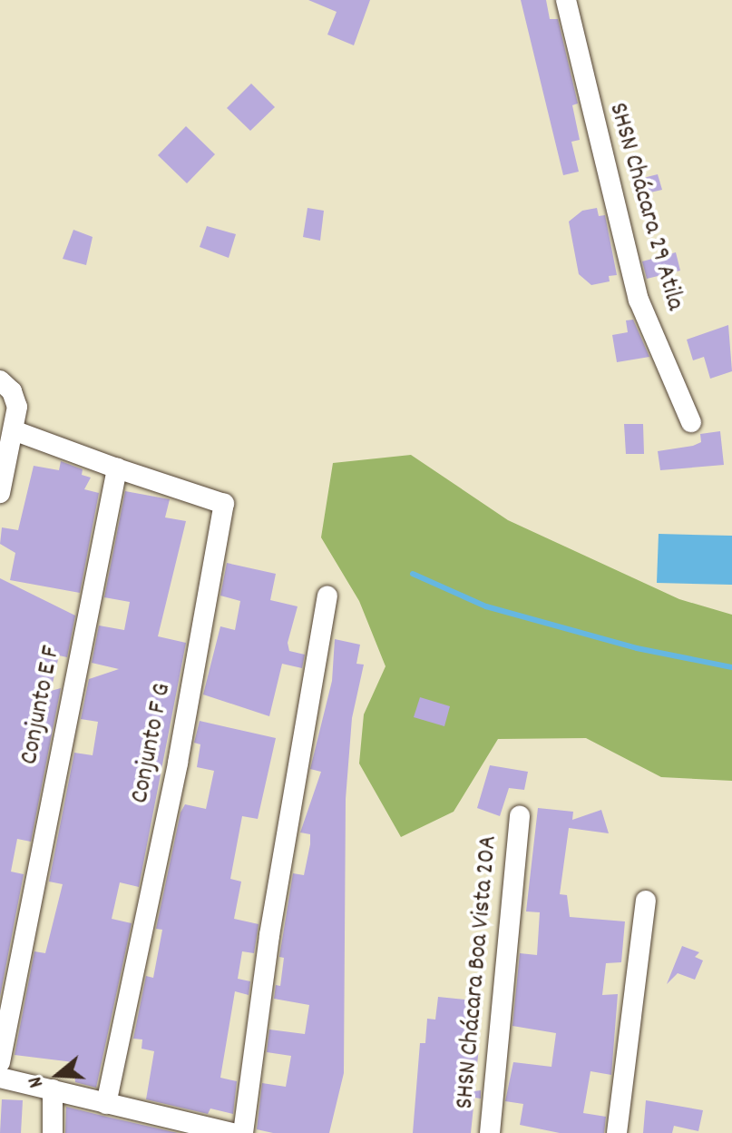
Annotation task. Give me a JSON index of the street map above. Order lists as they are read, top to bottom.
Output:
{
  "streets": {
    "street": [
      "SHSN Chácara 29 Atila",
      "Conjunto E F",
      "Conjunto F G",
      "SHSN Chácara Boa Vista 20A"
    ]
  },
  "crossings": [
    ["Conjunto E F", "Conjunto F G"]
  ],
  "north": "left"
}
